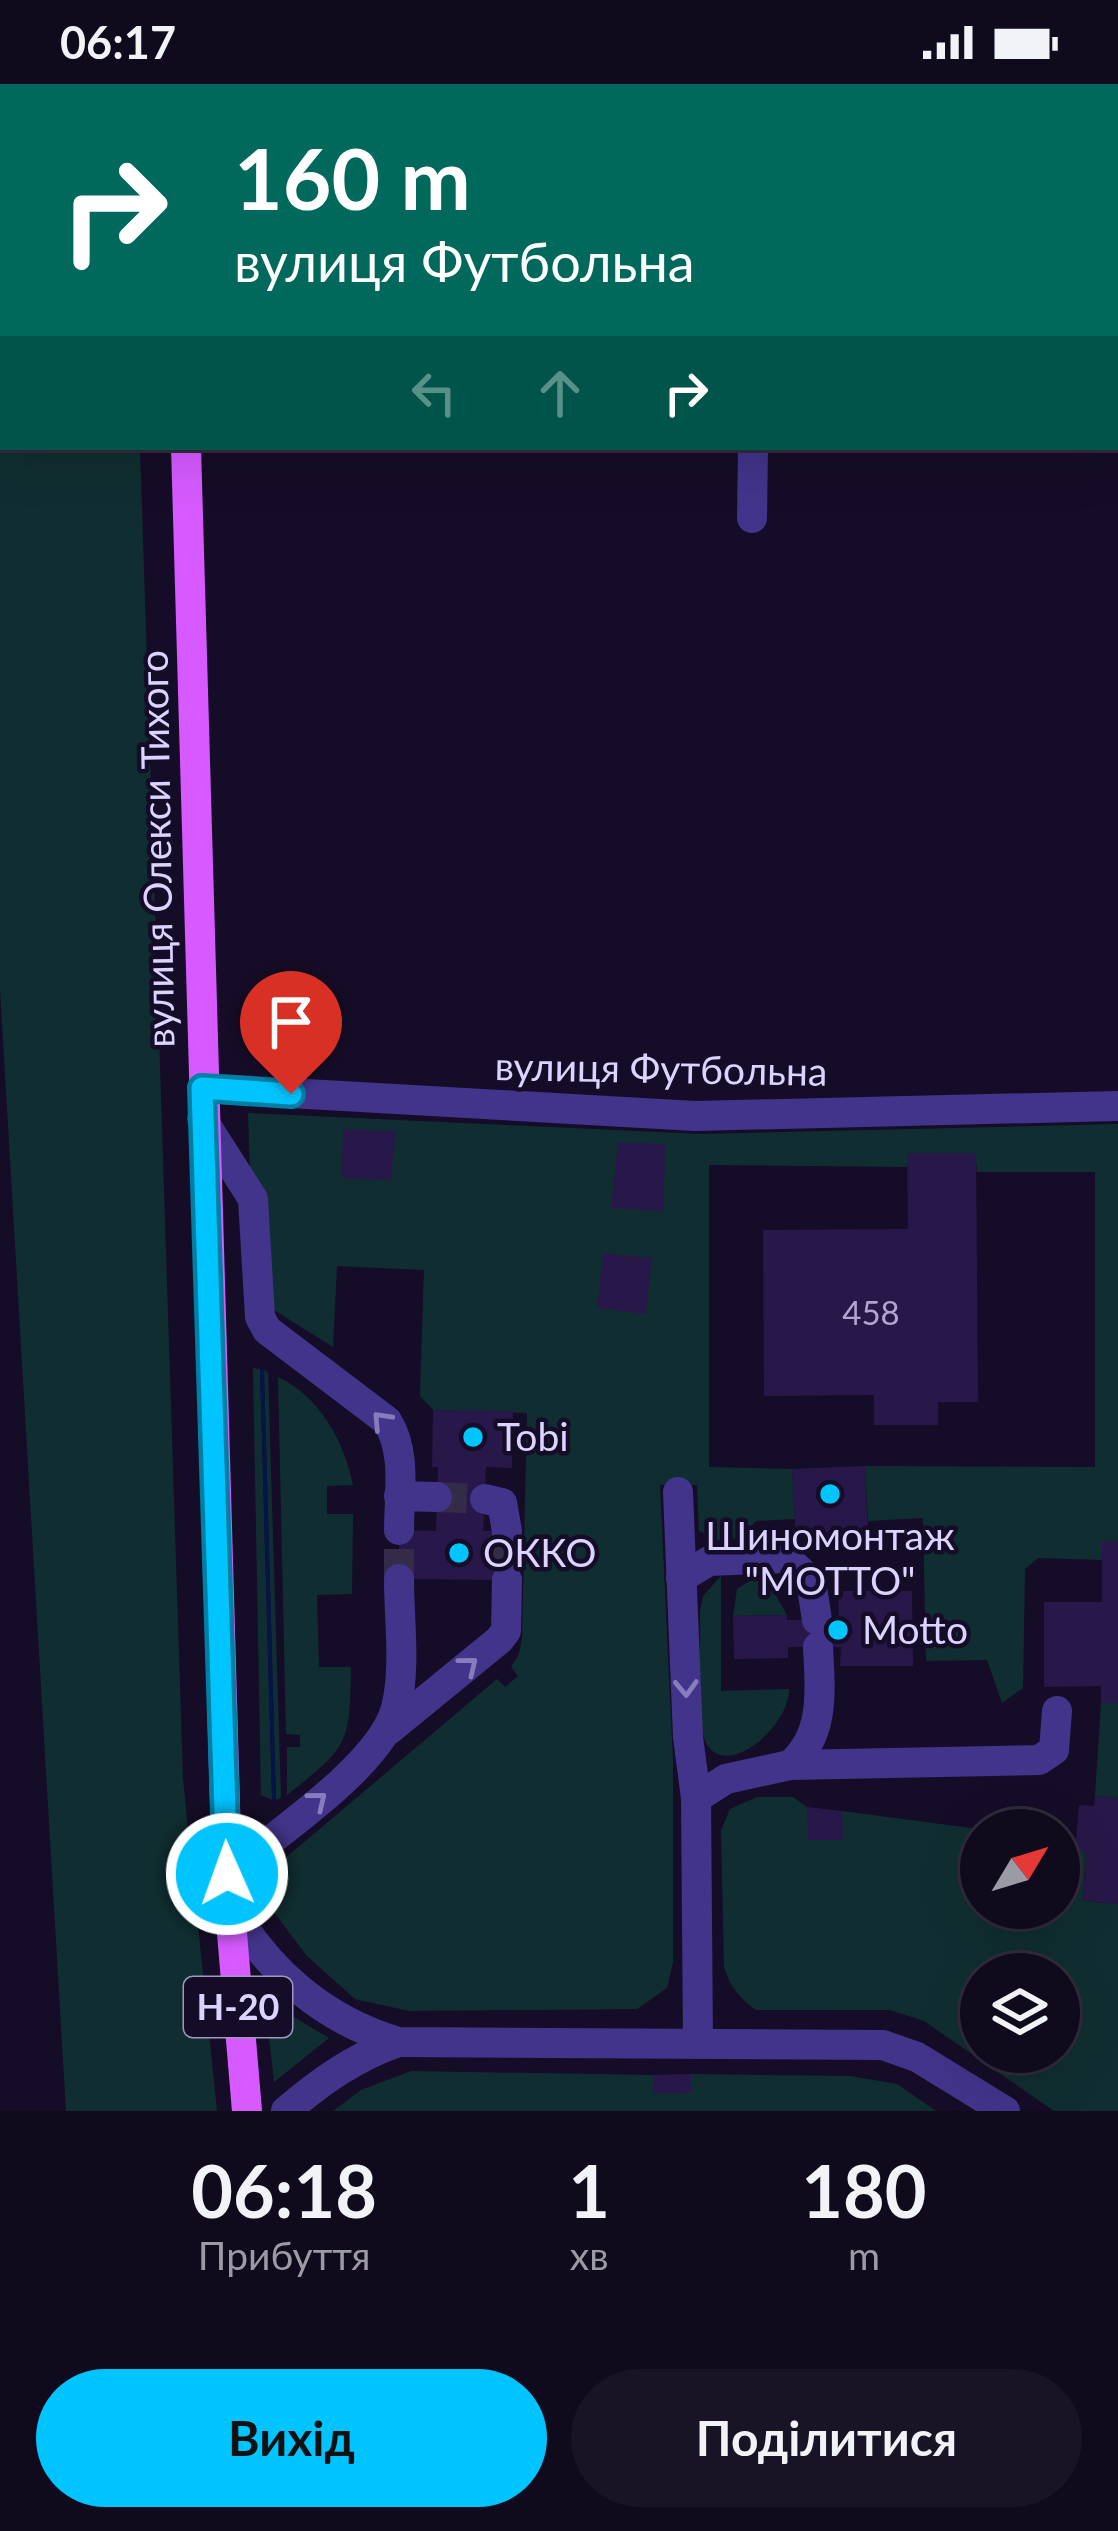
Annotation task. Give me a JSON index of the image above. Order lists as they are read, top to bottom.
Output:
{
  "streets": {
    "main road": ["вулиця Олекси Тихого", "Н-20"],
    "street": ["вулиця Футбольна"]
  },
  "crossings": [
    ["вулиця Олекси Тихого", "вулиця Футбольна"]
  ],
  "places": [
    "Tobi",
    "Шиномонтаж \"МОТТО\"",
    "ОККО",
    "Motto"
  ],
  "house_numbers": ["458"],
  "north": "top right",
  "page": {
    "status": "06:17",
    "turn": ["160 m", "вулиця Футбольна"],
    "eta": [
      "06:18",
      "Прибуття",
      "1",
      "хв",
      "180",
      "m"
    ],
    "buttons": ["Вихід", "Поділитися"]
  }
}
